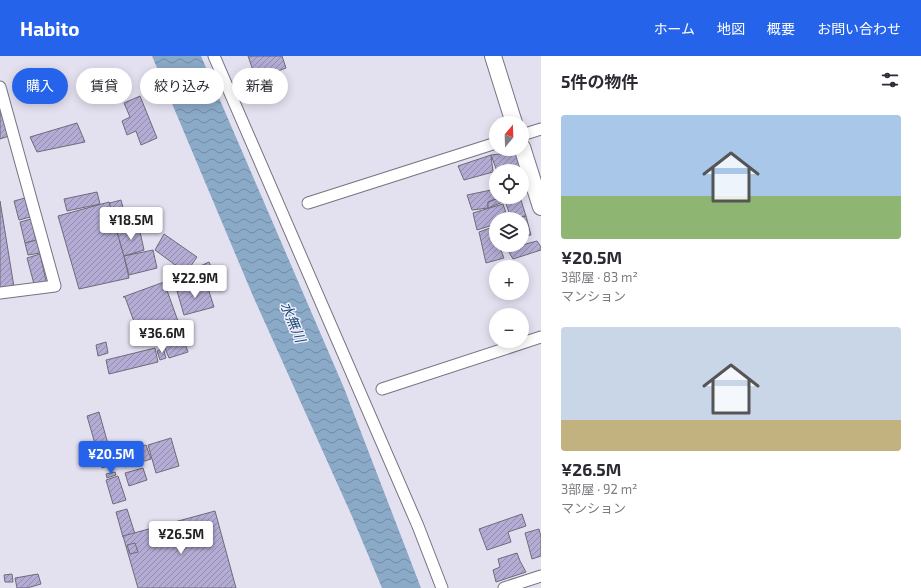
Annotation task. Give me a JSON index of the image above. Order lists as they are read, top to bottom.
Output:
{
  "water": ["水無川"],
  "north": "top",
  "page": {
    "header": "Habito",
    "nav": [
      "ホーム",
      "地図",
      "概要",
      "お問い合わせ"
    ],
    "heading": "5件の物件",
    "chip": [
      "購入",
      "賃貸",
      "絞り込み",
      "新着"
    ],
    "list": [
      {
        "name": "¥20.5M",
        "note": "3部屋 · 83 m² · マンション"
      },
      {
        "name": "¥26.5M",
        "note": "3部屋 · 92 m² · マンション"
      }
    ],
    "map_buttons": ["+", "−"],
    "price": [
      "¥18.5M",
      "¥22.9M",
      "¥36.6M",
      "¥20.5M",
      "¥26.5M"
    ]
  }
}
